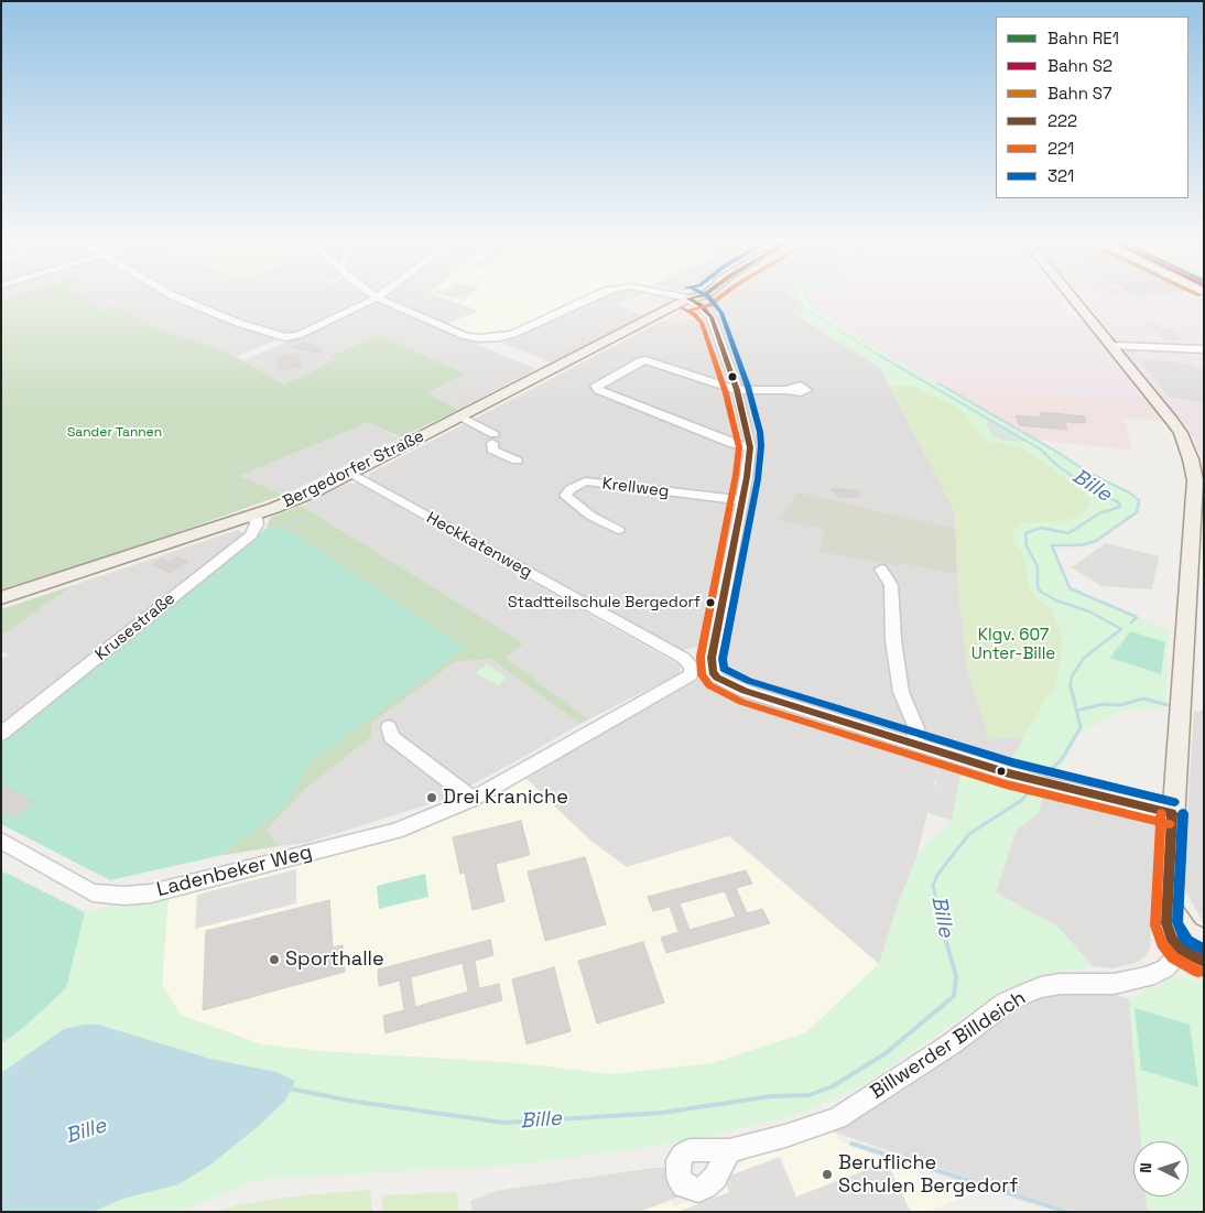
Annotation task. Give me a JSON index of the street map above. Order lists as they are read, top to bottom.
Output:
{
  "streets": {
    "main road": ["Bergedorfer Straße"],
    "street": [
      "Krellweg",
      "Heckkatenweg",
      "Krusestraße",
      "Ladenbeker Weg",
      "Billwerder Billdeich"
    ]
  },
  "crossings": [
    ["Bergedorfer Straße", "Heckkatenweg"],
    ["Bergedorfer Straße", "Krusestraße"],
    ["Heckkatenweg", "Ladenbeker Weg"]
  ],
  "water": ["Bille"],
  "parks": ["Sander Tannen", "Klgv. 607 Unter-Bille"],
  "places": [
    "Stadtteilschule Bergedorf",
    "Drei Kraniche",
    "Sporthalle",
    "Berufliche Schulen Bergedorf"
  ],
  "lines": ["transit line 222", "transit line 221", "transit line 321"],
  "legend": [
    "Bahn RE1",
    "Bahn S2",
    "Bahn S7",
    "222",
    "221",
    "321"
  ],
  "north": "left"
}
